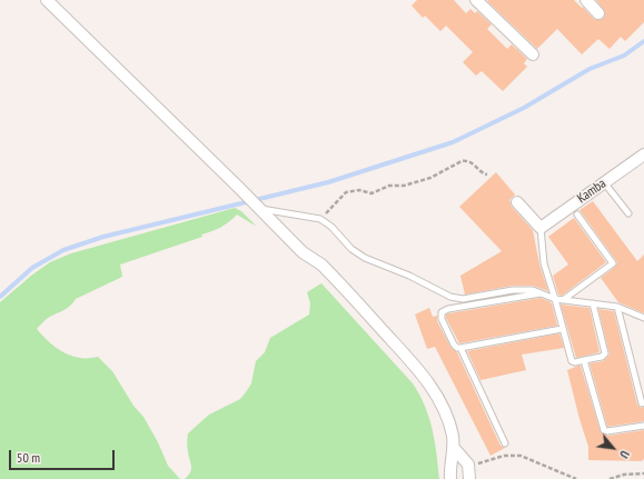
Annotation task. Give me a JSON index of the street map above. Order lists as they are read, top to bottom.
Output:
{
  "streets": {
    "street": ["Kamba"]
  },
  "scale_bar": "50 m",
  "north": "bottom right"
}
